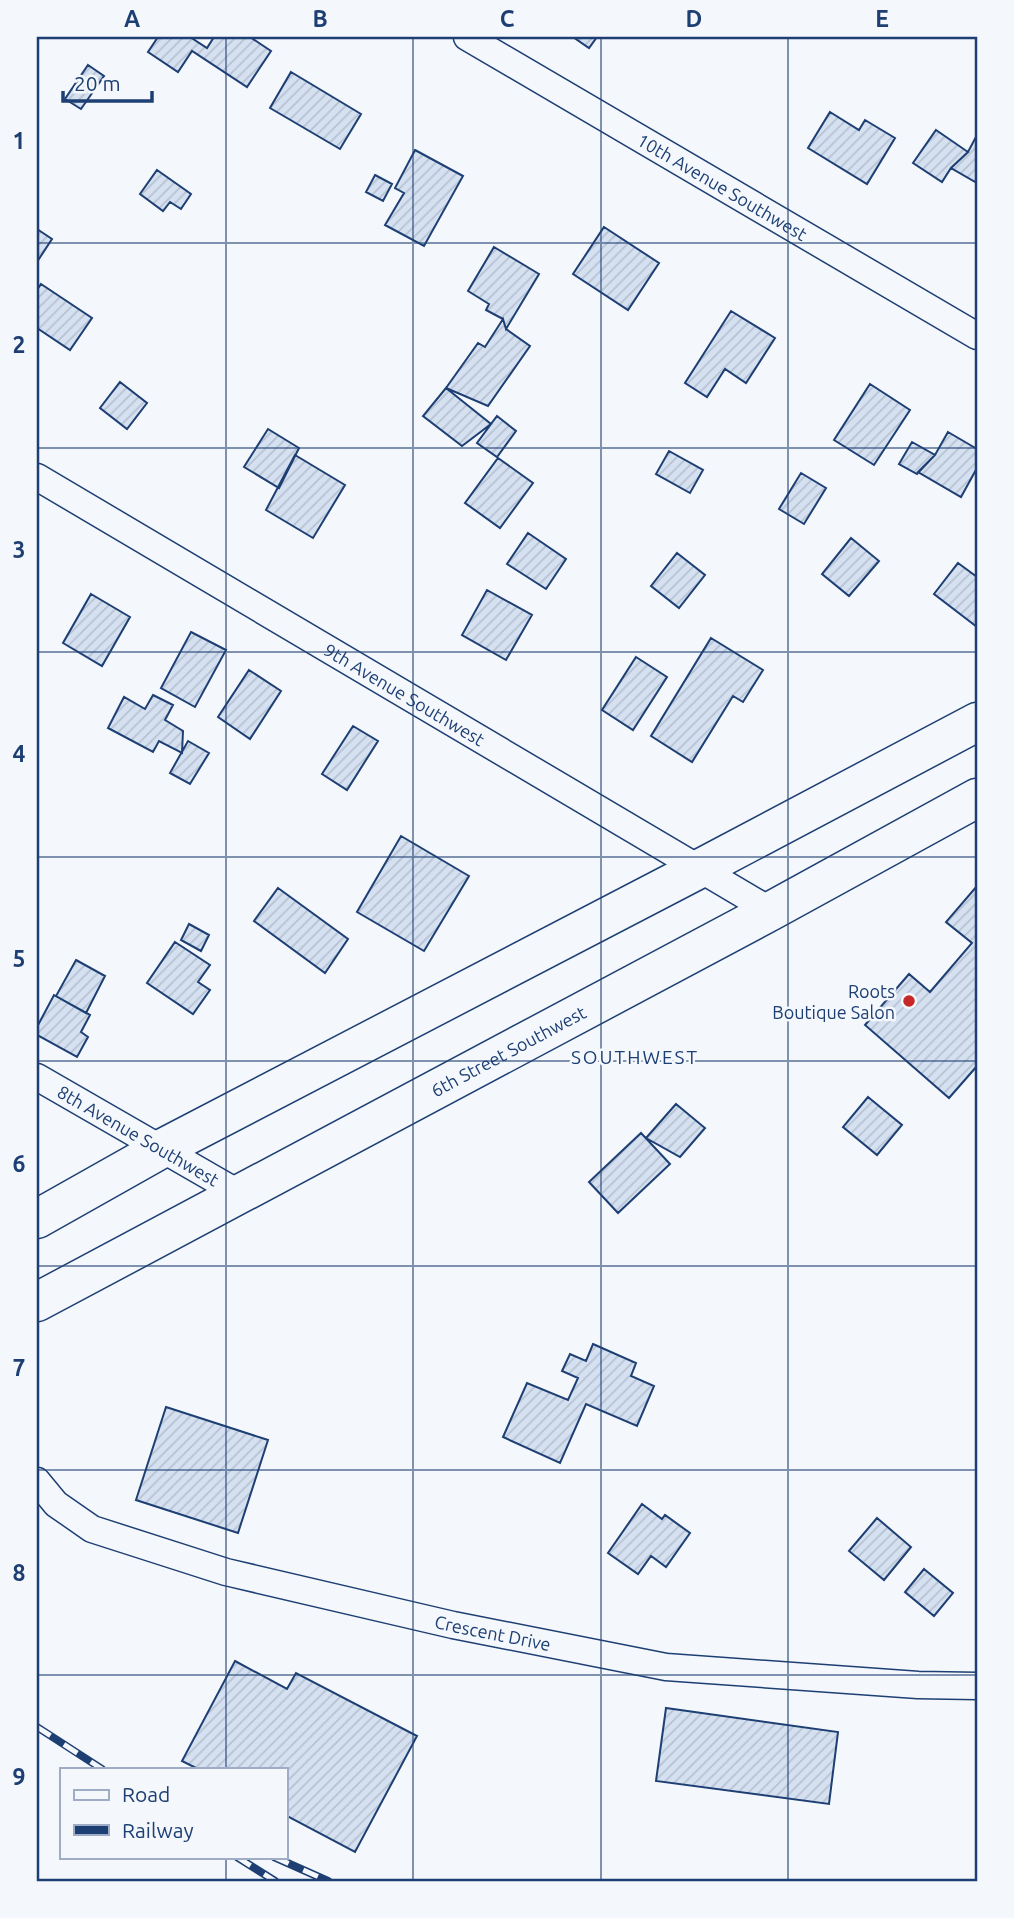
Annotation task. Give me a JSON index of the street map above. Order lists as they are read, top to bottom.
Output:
{
  "streets": {
    "main road": ["6th Street Southwest"],
    "street": [
      "10th Avenue Southwest",
      "9th Avenue Southwest",
      "8th Avenue Southwest",
      "Crescent Drive"
    ]
  },
  "crossings": [
    ["9th Avenue Southwest", "6th Street Southwest"],
    ["6th Street Southwest", "8th Avenue Southwest"]
  ],
  "districts": ["SOUTHWEST"],
  "places": ["Roots Boutique Salon"],
  "legend": ["Road", "Railway"],
  "scale_bar": "20 m",
  "grid": {
    "columns": [
      "A",
      "B",
      "C",
      "D",
      "E"
    ],
    "rows": [
      "1",
      "2",
      "3",
      "4",
      "5",
      "6",
      "7",
      "8",
      "9"
    ]
  }
}
